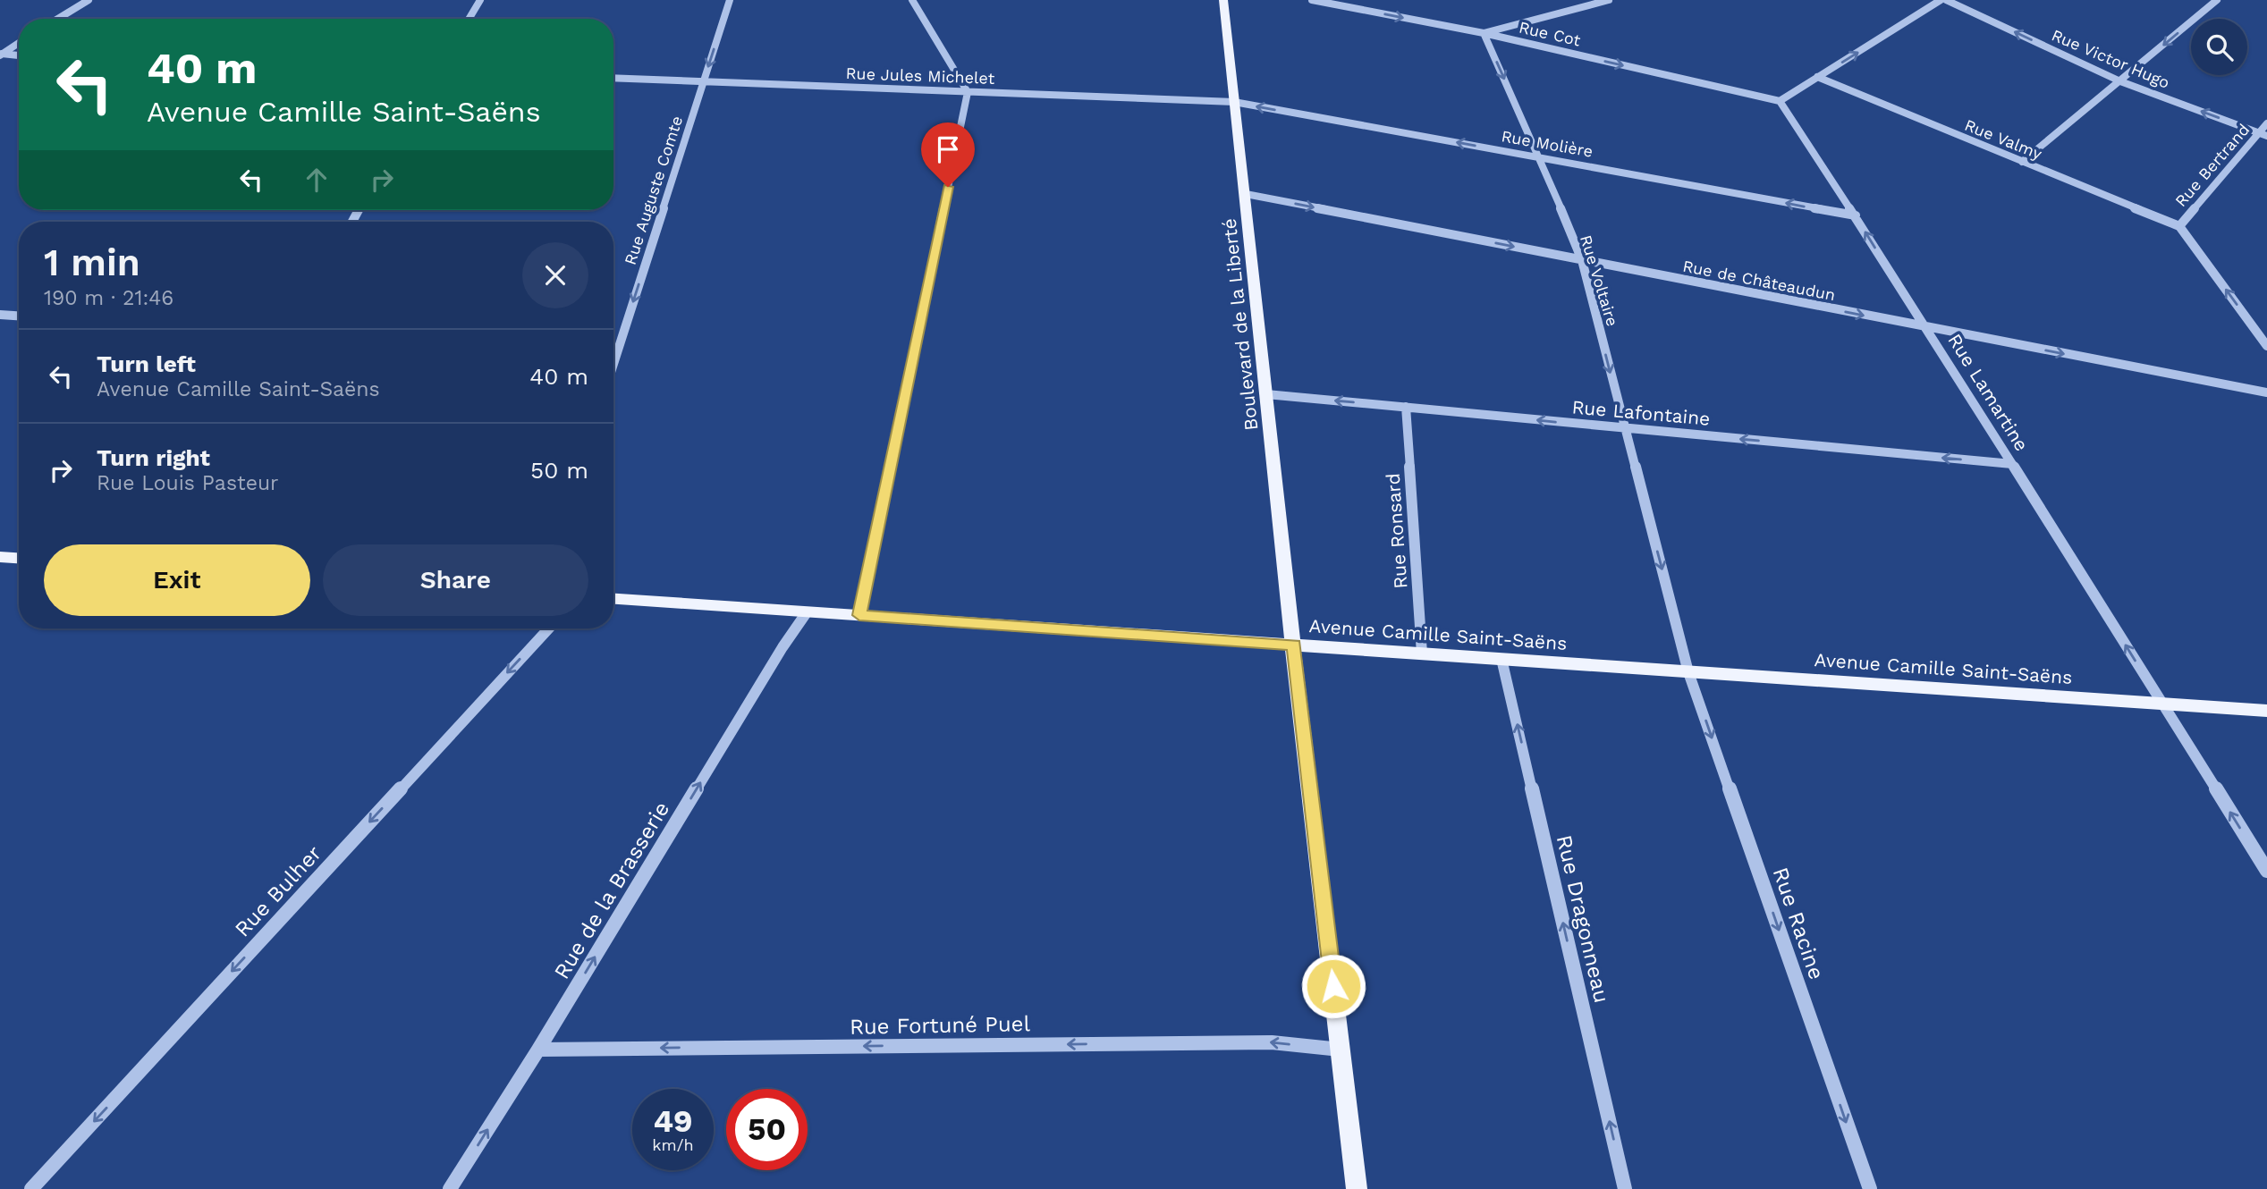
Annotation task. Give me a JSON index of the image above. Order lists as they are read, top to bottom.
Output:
{
  "streets": {
    "main road": ["Boulevard de la Liberté", "Avenue Camille Saint-Saëns"],
    "street": [
      "Rue Cot",
      "Rue Victor Hugo",
      "Rue Jules Michelet",
      "Rue Valmy",
      "Rue Molière",
      "Rue Bertrand",
      "Rue Auguste Comte",
      "Rue Voltaire",
      "Rue de Châteaudun",
      "Rue Lamartine",
      "Rue Lafontaine",
      "Rue Ronsard",
      "Rue de la Brasserie",
      "Rue Bulher",
      "Rue Dragonneau",
      "Rue Racine",
      "Rue Fortuné Puel"
    ]
  },
  "crossings": [
    ["Rue Cot", "Rue Voltaire"],
    ["Rue Cot", "Rue Lamartine"],
    ["Rue Victor Hugo", "Rue Bertrand"],
    ["Rue Jules Michelet", "Rue Molière"],
    ["Rue Jules Michelet", "Rue Auguste Comte"],
    ["Rue Jules Michelet", "Boulevard de la Liberté"],
    ["Rue Valmy", "Rue Bertrand"],
    ["Rue Molière", "Rue Voltaire"],
    ["Rue Molière", "Boulevard de la Liberté"],
    ["Rue Molière", "Rue Lamartine"],
    ["Rue Voltaire", "Rue de Châteaudun"],
    ["Rue Voltaire", "Rue Lafontaine"],
    ["Rue Voltaire", "Avenue Camille Saint-Saëns"],
    ["Rue Voltaire", "Rue Racine"],
    ["Rue de Châteaudun", "Boulevard de la Liberté"],
    ["Rue de Châteaudun", "Rue Lamartine"],
    ["Boulevard de la Liberté", "Rue Lafontaine"],
    ["Boulevard de la Liberté", "Avenue Camille Saint-Saëns"],
    ["Boulevard de la Liberté", "Rue Fortuné Puel"],
    ["Rue Lamartine", "Rue Lafontaine"],
    ["Rue Lamartine", "Avenue Camille Saint-Saëns"],
    ["Rue Lafontaine", "Rue Ronsard"],
    ["Rue Ronsard", "Avenue Camille Saint-Saëns"],
    ["Avenue Camille Saint-Saëns", "Rue de la Brasserie"],
    ["Avenue Camille Saint-Saëns", "Rue Dragonneau"],
    ["Avenue Camille Saint-Saëns", "Rue Racine"],
    ["Rue de la Brasserie", "Rue Fortuné Puel"]
  ],
  "one_way": [
    "Rue Cot",
    "Rue Victor Hugo",
    "Rue Molière",
    "Rue Bertrand",
    "Rue Auguste Comte",
    "Rue Voltaire",
    "Rue de Châteaudun",
    "Rue Lamartine",
    "Rue Lafontaine",
    "Rue de la Brasserie",
    "Rue Bulher",
    "Rue Dragonneau",
    "Rue Racine",
    "Rue Fortuné Puel"
  ],
  "page": {
    "turn": ["40 m", "Avenue Camille Saint-Saëns"],
    "heading": ["1 min", "190 m · 21:46"],
    "list": [
      {
        "name": "Turn left",
        "note": "Avenue Camille Saint-Saëns",
        "value": "40 m"
      },
      {
        "name": "Turn right",
        "note": "Rue Louis Pasteur",
        "value": "50 m"
      }
    ],
    "buttons": ["Exit", "Share"],
    "speed": "49 km/h",
    "limit": "50"
  }
}
